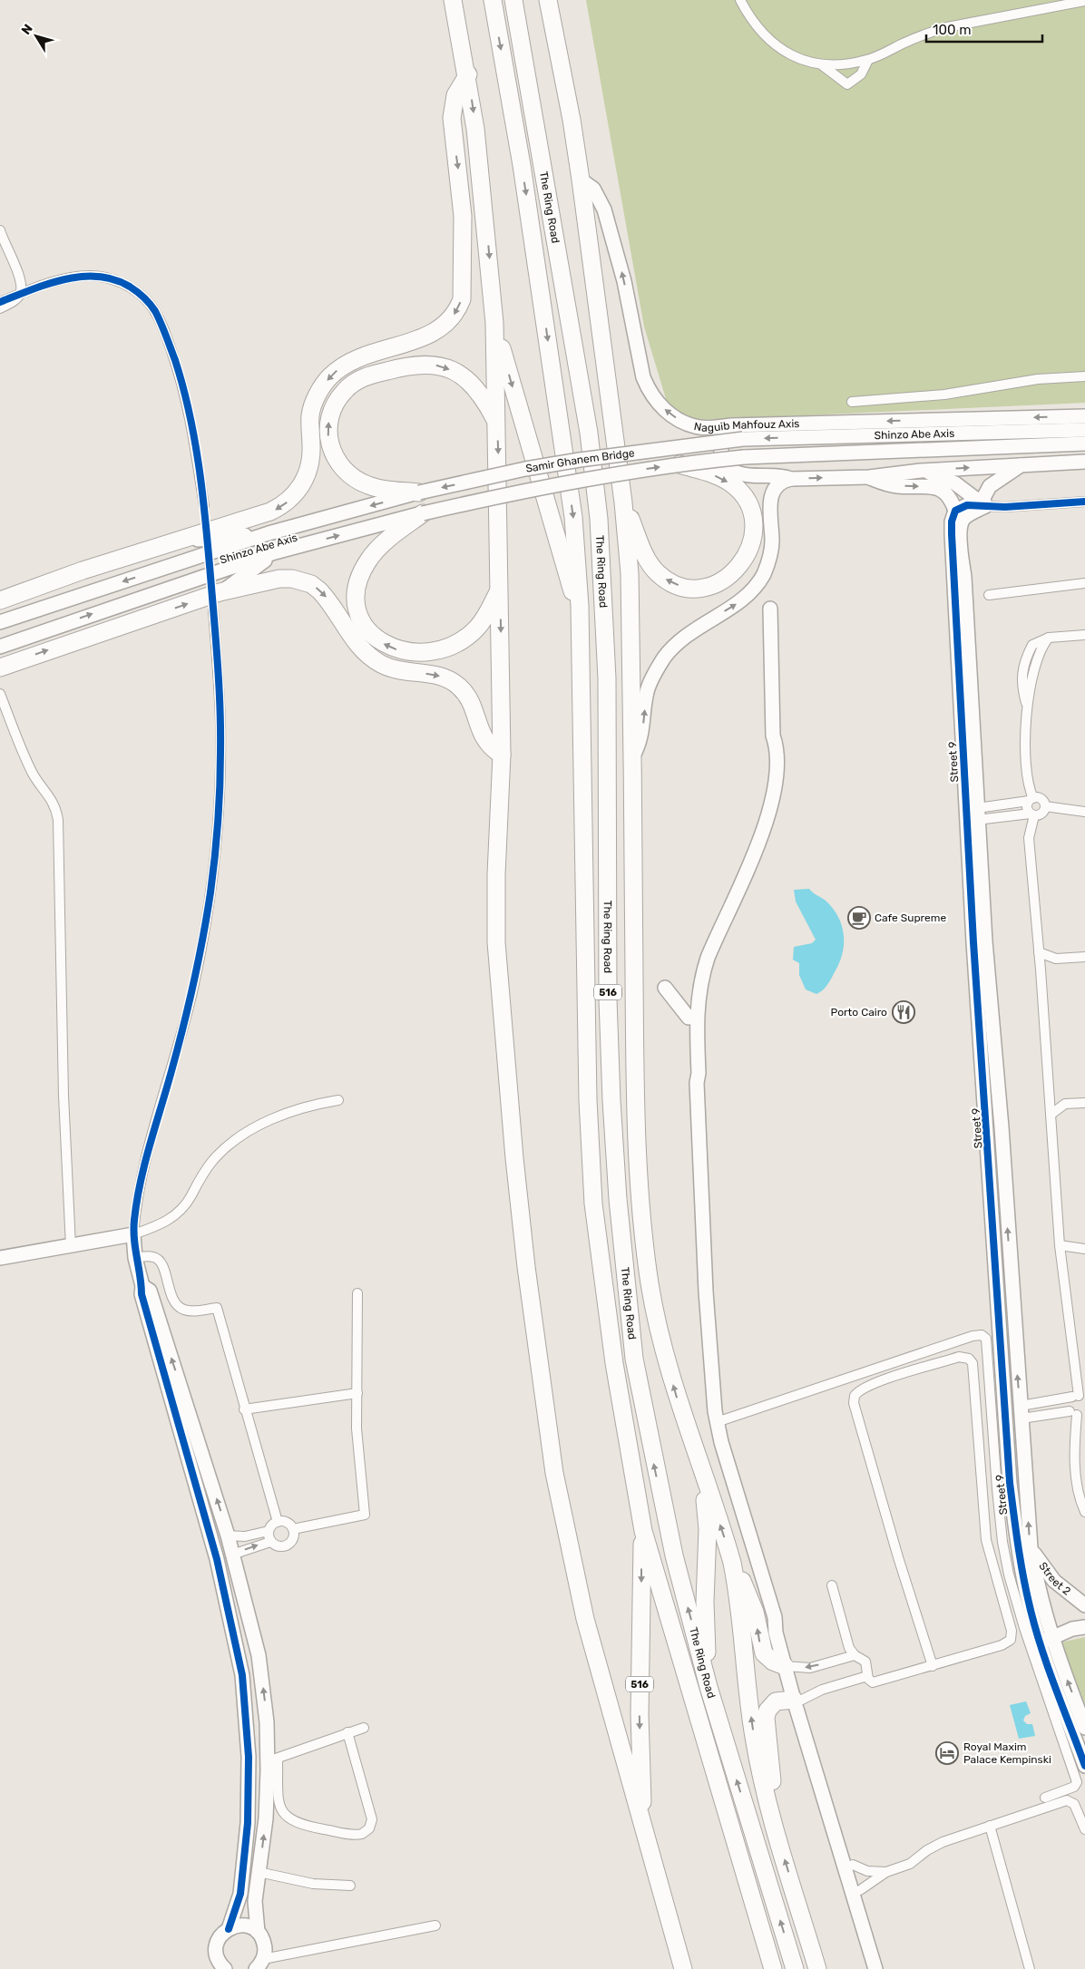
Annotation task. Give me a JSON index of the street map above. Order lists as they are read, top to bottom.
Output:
{
  "streets": {
    "highway": ["The Ring Road", "516"],
    "street": [
      "Naguib Mahfouz Axis",
      "Shinzo Abe Axis",
      "Samir Ghanem Bridge",
      "Street 9",
      "Street 2"
    ]
  },
  "crossings": [
    ["The Ring Road", "Naguib Mahfouz Axis"],
    ["The Ring Road", "516"],
    ["Shinzo Abe Axis", "Samir Ghanem Bridge"],
    ["Street 9", "Street 2"]
  ],
  "one_way": ["Naguib Mahfouz Axis"],
  "places": {
    "cafe": ["Cafe Supreme"],
    "restaurant": ["Porto Cairo"],
    "hotel": ["Royal Maxim Palace Kempinski"]
  },
  "scale_bar": "100 m",
  "north": "top left"
}
